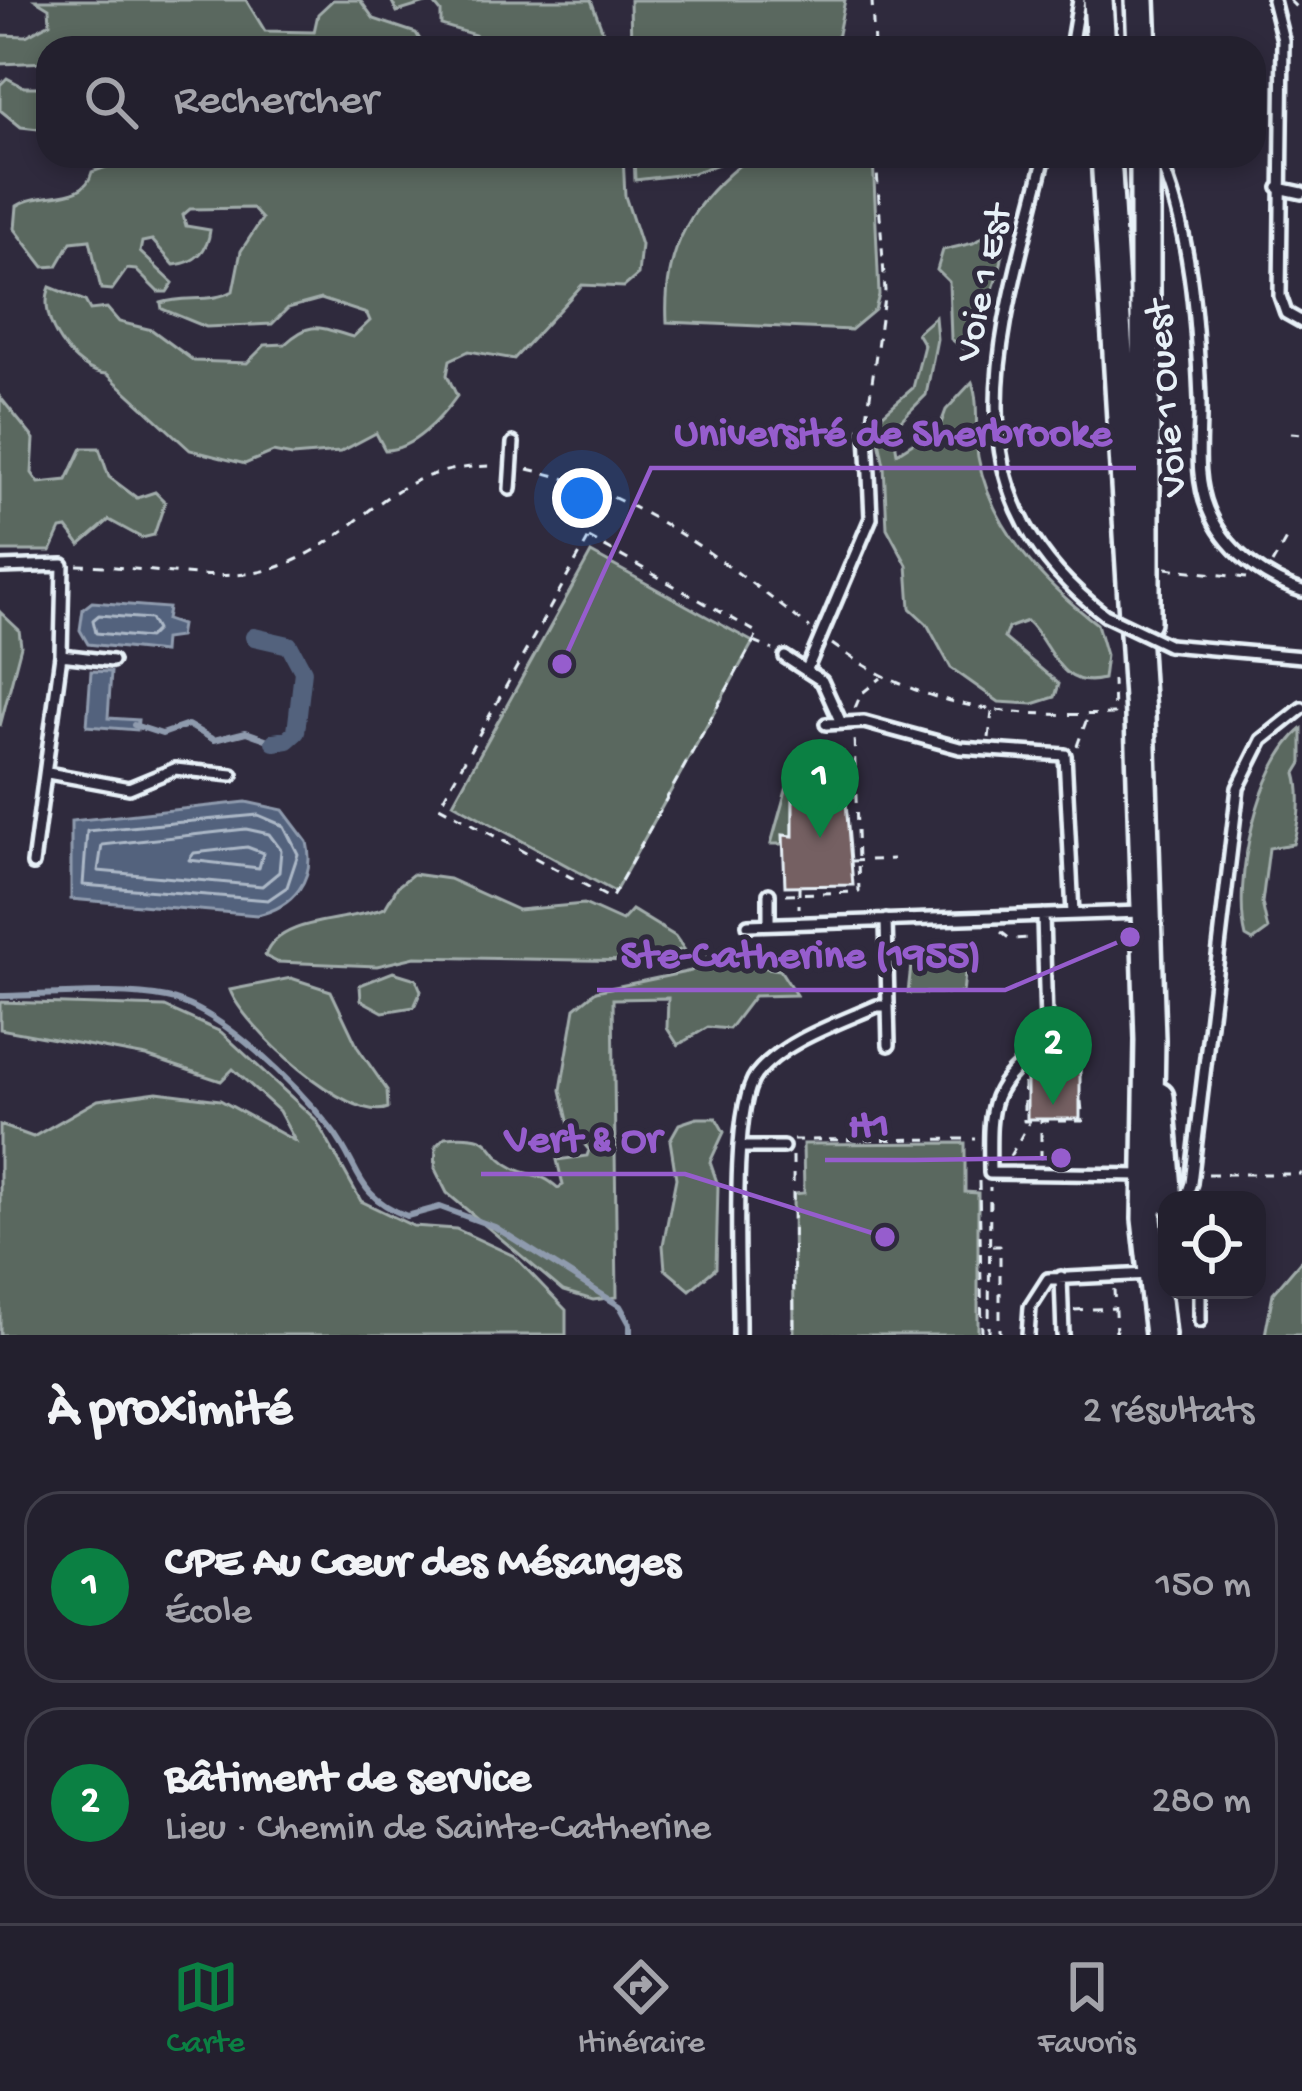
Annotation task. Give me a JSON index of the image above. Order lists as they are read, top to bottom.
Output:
{
  "streets": {
    "lane": ["Voie 1 Est", "Voie 1 Ouest"]
  },
  "places": [
    "Université de Sherbrooke",
    "Ste-Catherine (1955)",
    "H1",
    "Vert & Or"
  ],
  "page": {
    "search": "Rechercher",
    "pins": ["1", "2"],
    "heading": ["À proximité", "2 résultats"],
    "list": [
      {
        "mark": "1",
        "name": "CPE Au Cœur des Mésanges",
        "note": "École",
        "value": "150 m"
      },
      {
        "mark": "2",
        "name": "Bâtiment de service",
        "note": "Lieu · Chemin de Sainte-Catherine",
        "value": "280 m"
      }
    ],
    "nav": ["Carte", "Itinéraire", "Favoris"]
  }
}
